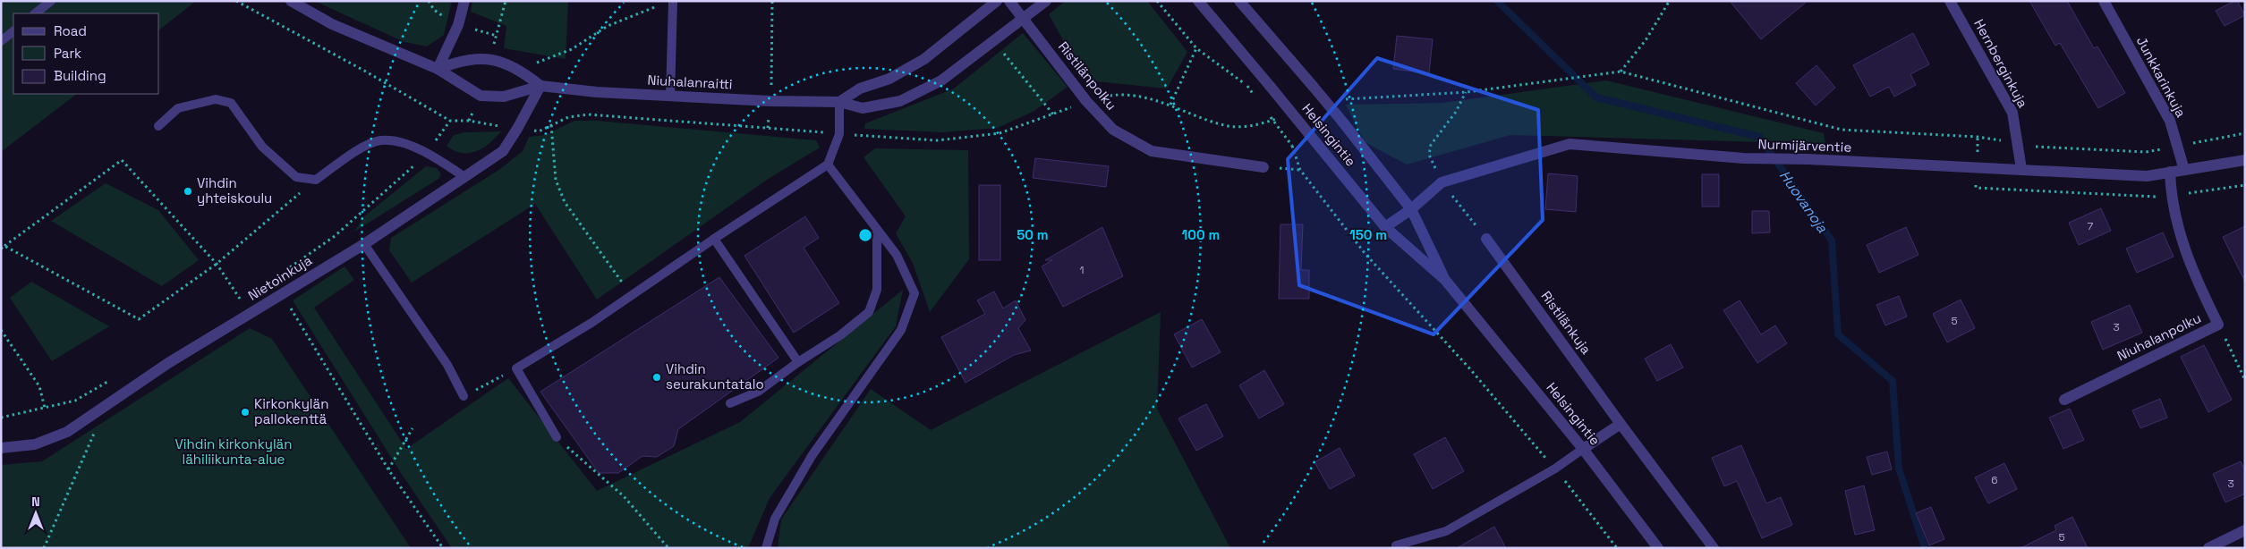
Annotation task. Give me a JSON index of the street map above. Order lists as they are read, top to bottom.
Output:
{
  "streets": {
    "street": [
      "Hernberginkuja",
      "Ristilänpolku",
      "Junkkarinkuja",
      "Niuhalanraitti",
      "Helsingintie",
      "Nurmijärventie",
      "Nietoinkuja",
      "Ristilänkuja",
      "Niuhalanpolku"
    ]
  },
  "crossings": [
    ["Hernberginkuja", "Nurmijärventie"],
    ["Ristilänpolku", "Niuhalanraitti"],
    ["Junkkarinkuja", "Nurmijärventie"],
    ["Niuhalanraitti", "Nietoinkuja"],
    ["Helsingintie", "Nurmijärventie"],
    ["Nurmijärventie", "Niuhalanpolku"]
  ],
  "water": ["Huovanoja"],
  "parks": ["Vihdin kirkonkylän lähiliikunta-alue"],
  "places": ["Vihdin yhteiskoulu", "Vihdin seurakuntatalo", "Kirkonkylän pallokenttä"],
  "house_numbers": [
    "7",
    "1",
    "5",
    "3",
    "6",
    "3",
    "5"
  ],
  "legend": ["Road", "Park", "Building"],
  "north": "top",
  "rings": ["50 m", "100 m", "150 m"]
}
